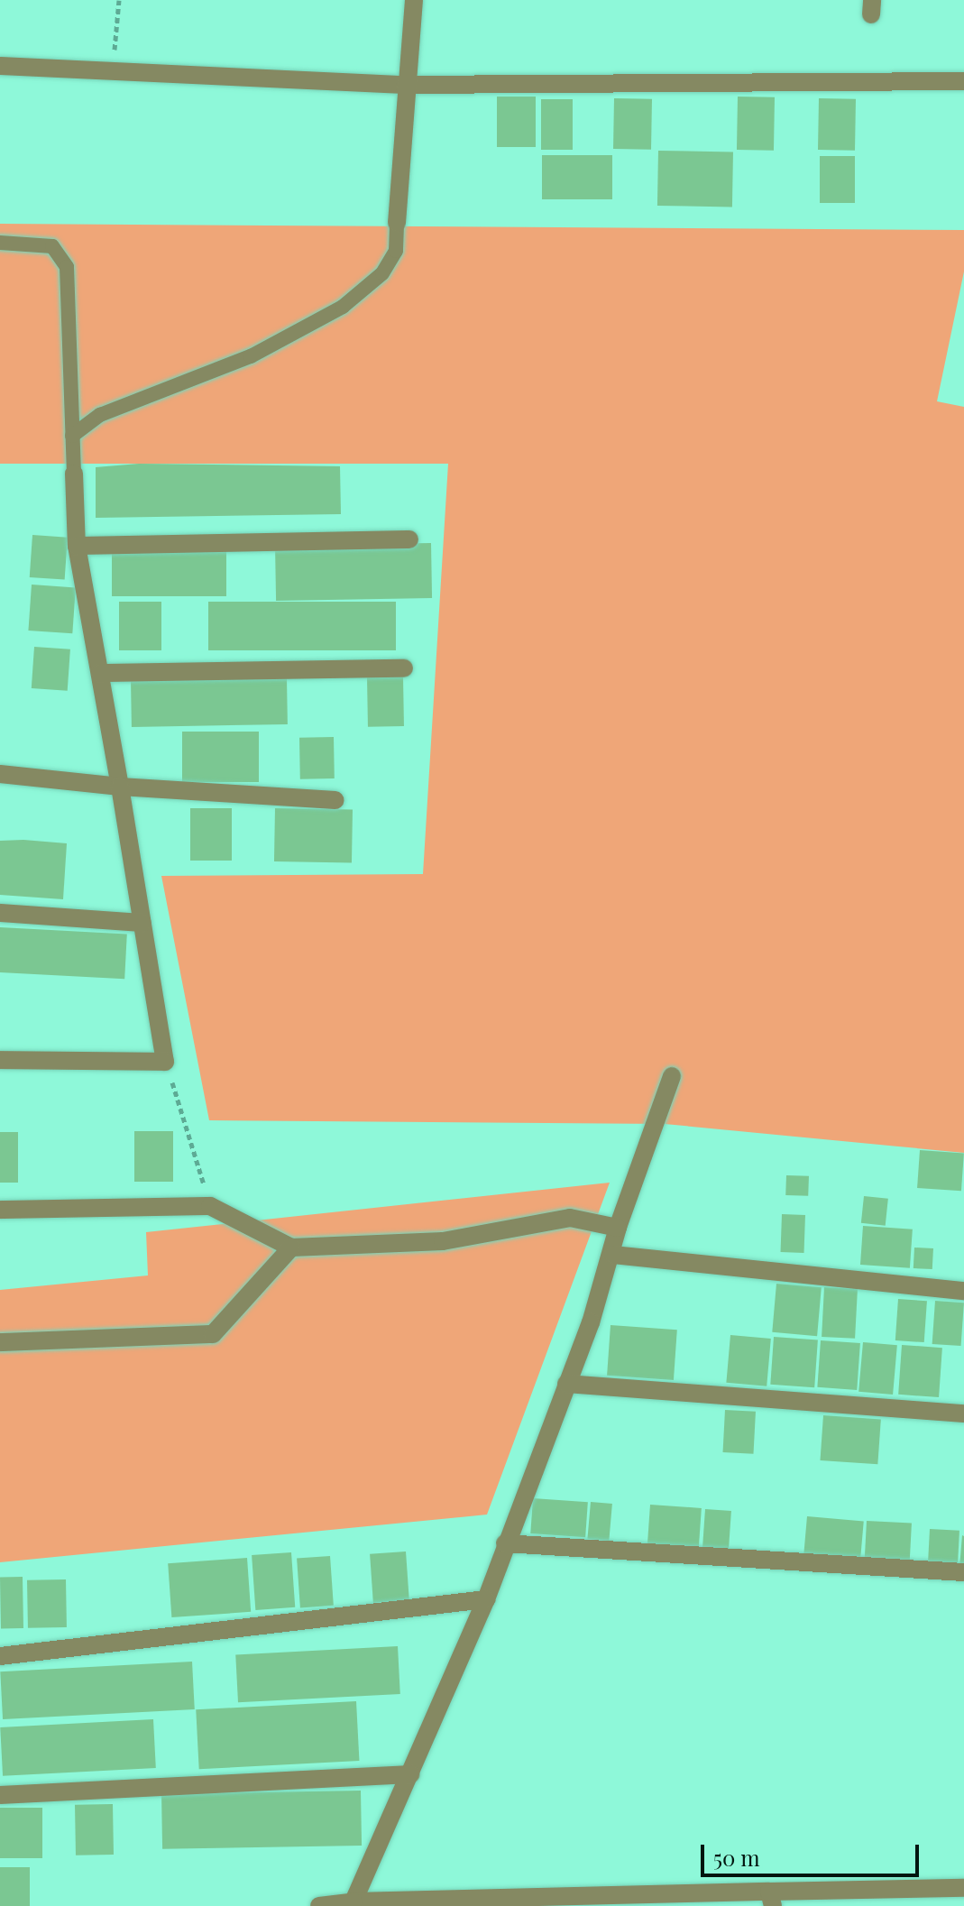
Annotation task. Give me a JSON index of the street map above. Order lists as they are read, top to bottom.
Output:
{
  "scale_bar": "50 m"
}
